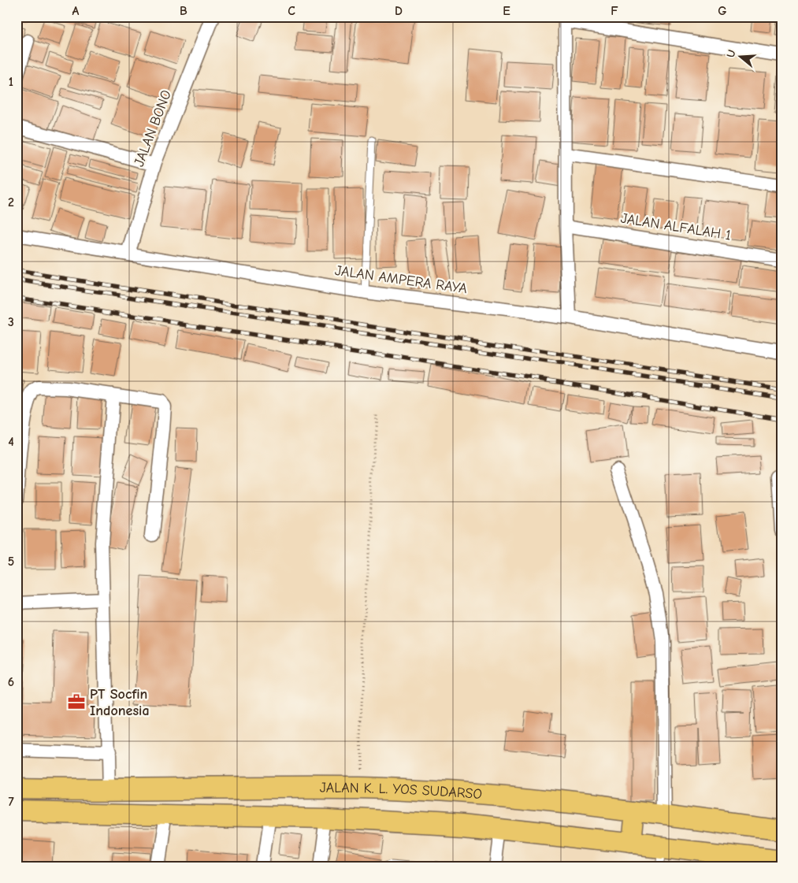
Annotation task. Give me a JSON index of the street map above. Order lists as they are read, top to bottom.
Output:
{
  "streets": {
    "main road": ["JALAN K. L. YOS SUDARSO"],
    "street": ["JALAN BONO", "JALAN ALFALAH 1", "JALAN AMPERA RAYA"]
  },
  "crossings": [
    ["JALAN BONO", "JALAN AMPERA RAYA"]
  ],
  "places": {
    "office": ["PT Socfin Indonesia"]
  },
  "north": "left",
  "grid": {
    "columns": [
      "A",
      "B",
      "C",
      "D",
      "E",
      "F",
      "G"
    ],
    "rows": [
      "1",
      "2",
      "3",
      "4",
      "5",
      "6",
      "7"
    ]
  }
}
